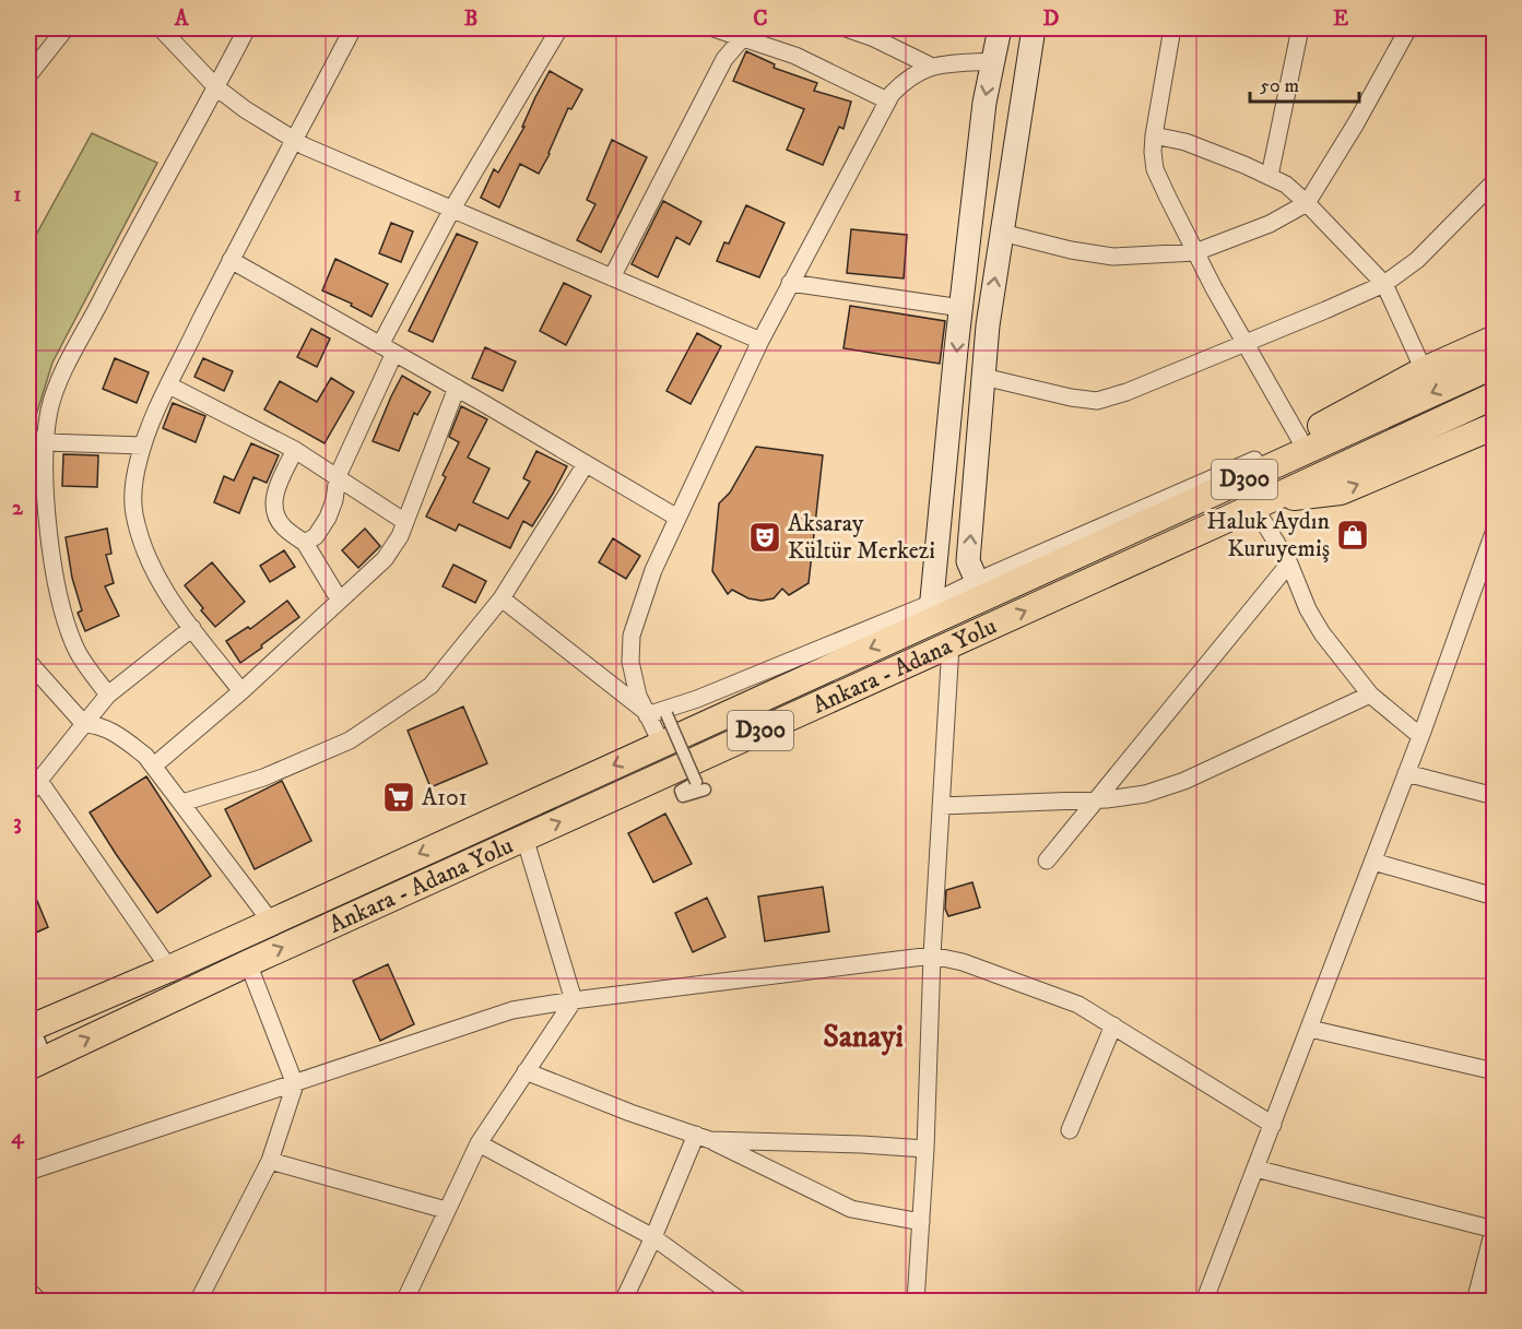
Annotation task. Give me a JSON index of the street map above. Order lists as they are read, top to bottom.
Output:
{
  "streets": {
    "highway": ["D300", "Ankara - Adana Yolu"]
  },
  "districts": ["Sanayi"],
  "places": {
    "shop": ["Haluk Aydın Kuruyemiş"],
    "theatre": ["Aksaray Kültür Merkezi"],
    "supermarket": ["A101"]
  },
  "scale_bar": "50 m",
  "grid": {
    "columns": [
      "A",
      "B",
      "C",
      "D",
      "E"
    ],
    "rows": [
      "1",
      "2",
      "3",
      "4"
    ]
  }
}
